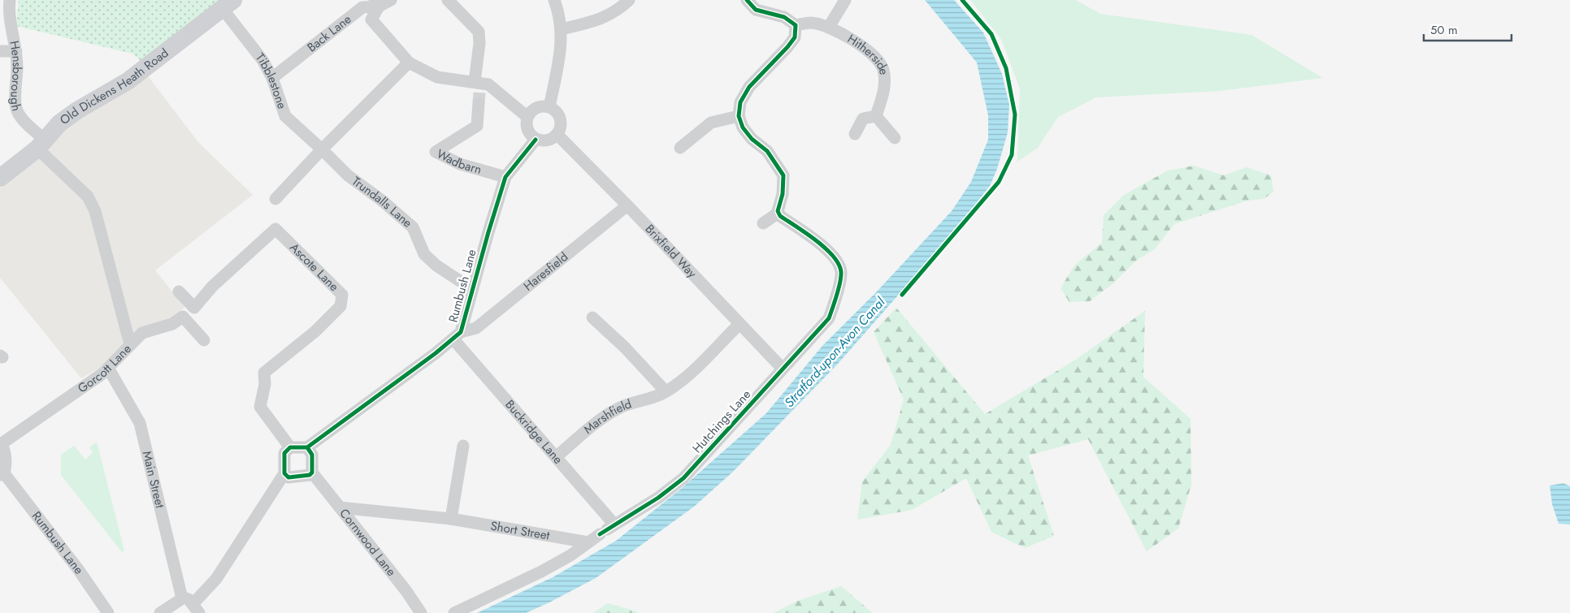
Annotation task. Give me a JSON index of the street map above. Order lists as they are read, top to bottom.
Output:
{
  "streets": {
    "street": [
      "Back Lane",
      "Hitherside",
      "Hensborough",
      "Tibblestone",
      "Old Dickens Heath Road",
      "Wadbarn",
      "Trundalls Lane",
      "Brixfield Way",
      "Ascote Lane",
      "Haresfield",
      "Rumbush Lane",
      "Gorcott Lane",
      "Marshfield",
      "Hutchings Lane",
      "Buckridge Lane",
      "Main Street",
      "Short Street",
      "Cornwood Lane"
    ]
  },
  "crossings": [
    ["Back Lane", "Tibblestone"],
    ["Hensborough", "Old Dickens Heath Road"],
    ["Tibblestone", "Old Dickens Heath Road"],
    ["Tibblestone", "Trundalls Lane"],
    ["Wadbarn", "Rumbush Lane"],
    ["Trundalls Lane", "Rumbush Lane"],
    ["Brixfield Way", "Haresfield"],
    ["Brixfield Way", "Rumbush Lane"],
    ["Brixfield Way", "Marshfield"],
    ["Brixfield Way", "Hutchings Lane"],
    ["Ascote Lane", "Rumbush Lane"],
    ["Ascote Lane", "Cornwood Lane"],
    ["Haresfield", "Rumbush Lane"],
    ["Haresfield", "Buckridge Lane"],
    ["Rumbush Lane", "Buckridge Lane"],
    ["Rumbush Lane", "Cornwood Lane"],
    ["Gorcott Lane", "Main Street"],
    ["Marshfield", "Buckridge Lane"],
    ["Hutchings Lane", "Buckridge Lane"],
    ["Hutchings Lane", "Short Street"],
    ["Short Street", "Cornwood Lane"]
  ],
  "water": ["Stratford-upon-Avon Canal"],
  "scale_bar": "50 m"
}
